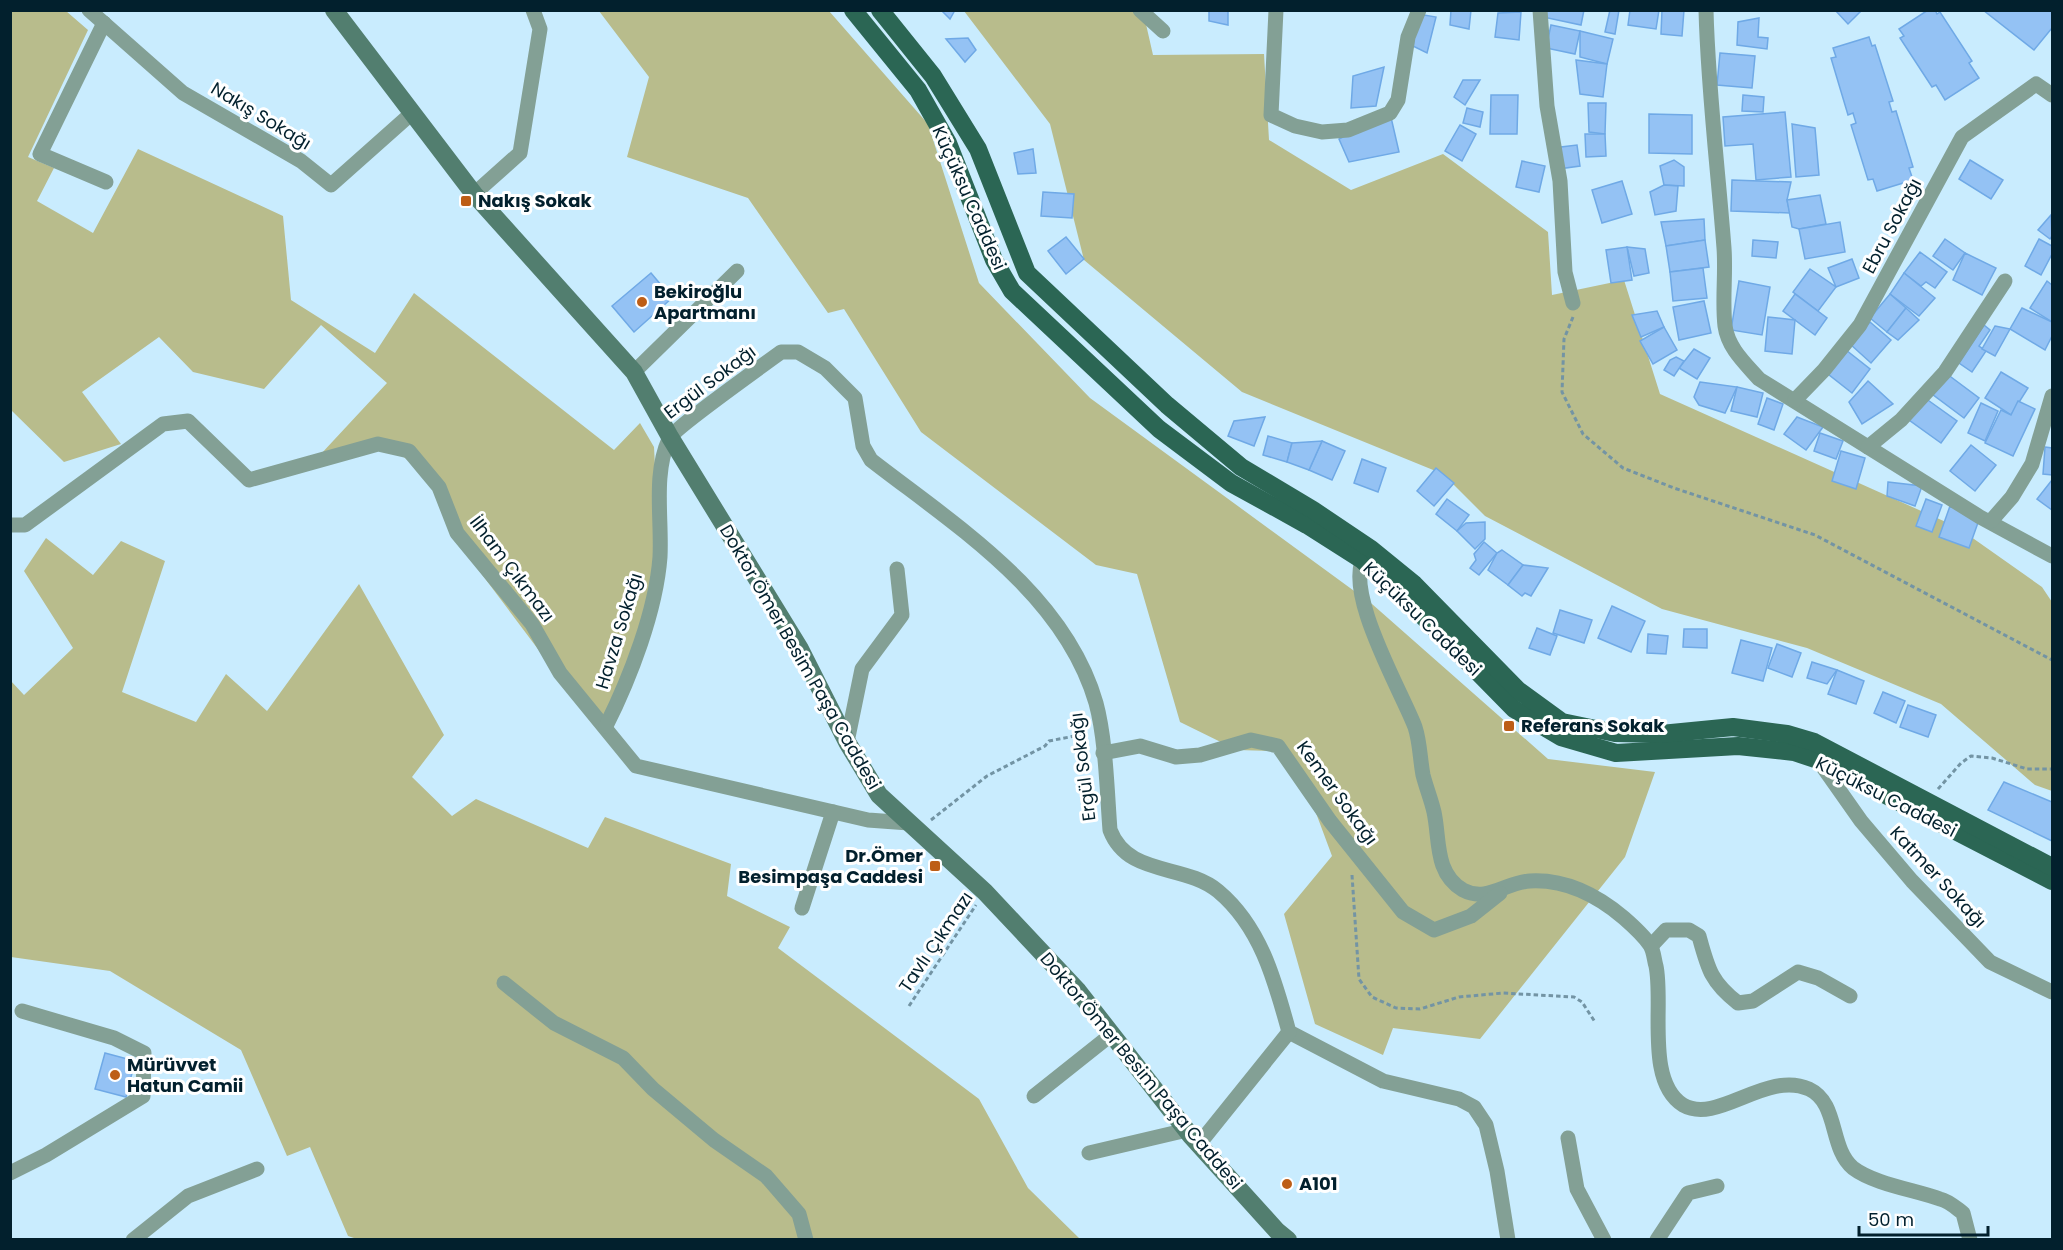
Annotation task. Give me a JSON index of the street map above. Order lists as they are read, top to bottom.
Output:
{
  "streets": {
    "main road": ["Küçüksu Caddesi"],
    "street": [
      "Nakış Sokağı",
      "Ebru Sokağı",
      "Ergül Sokağı",
      "İlham Çıkmazı",
      "Havza Sokağı",
      "Doktor Ömer Besim Paşa Caddesi",
      "Kemer Sokağı",
      "Katmer Sokağı"
    ],
    "path": ["Tavlı Çıkmazı"]
  },
  "crossings": [
    ["Nakış Sokağı", "Doktor Ömer Besim Paşa Caddesi"],
    ["Küçüksu Caddesi", "Katmer Sokağı"],
    ["Ergül Sokağı", "Havza Sokağı"],
    ["Ergül Sokağı", "Doktor Ömer Besim Paşa Caddesi"],
    ["Ergül Sokağı", "Kemer Sokağı"],
    ["İlham Çıkmazı", "Havza Sokağı"],
    ["İlham Çıkmazı", "Doktor Ömer Besim Paşa Caddesi"],
    ["Havza Sokağı", "Doktor Ömer Besim Paşa Caddesi"],
    ["Doktor Ömer Besim Paşa Caddesi", "Tavlı Çıkmazı"]
  ],
  "places": {
    "transit": ["Nakış Sokak", "Referans Sokak", "Dr.Ömer Besimpaşa Caddesi"],
    "other": ["Bekiroğlu Apartmanı", "Mürüvvet Hatun Camii", "A101"]
  },
  "scale_bar": "50 m"
}
